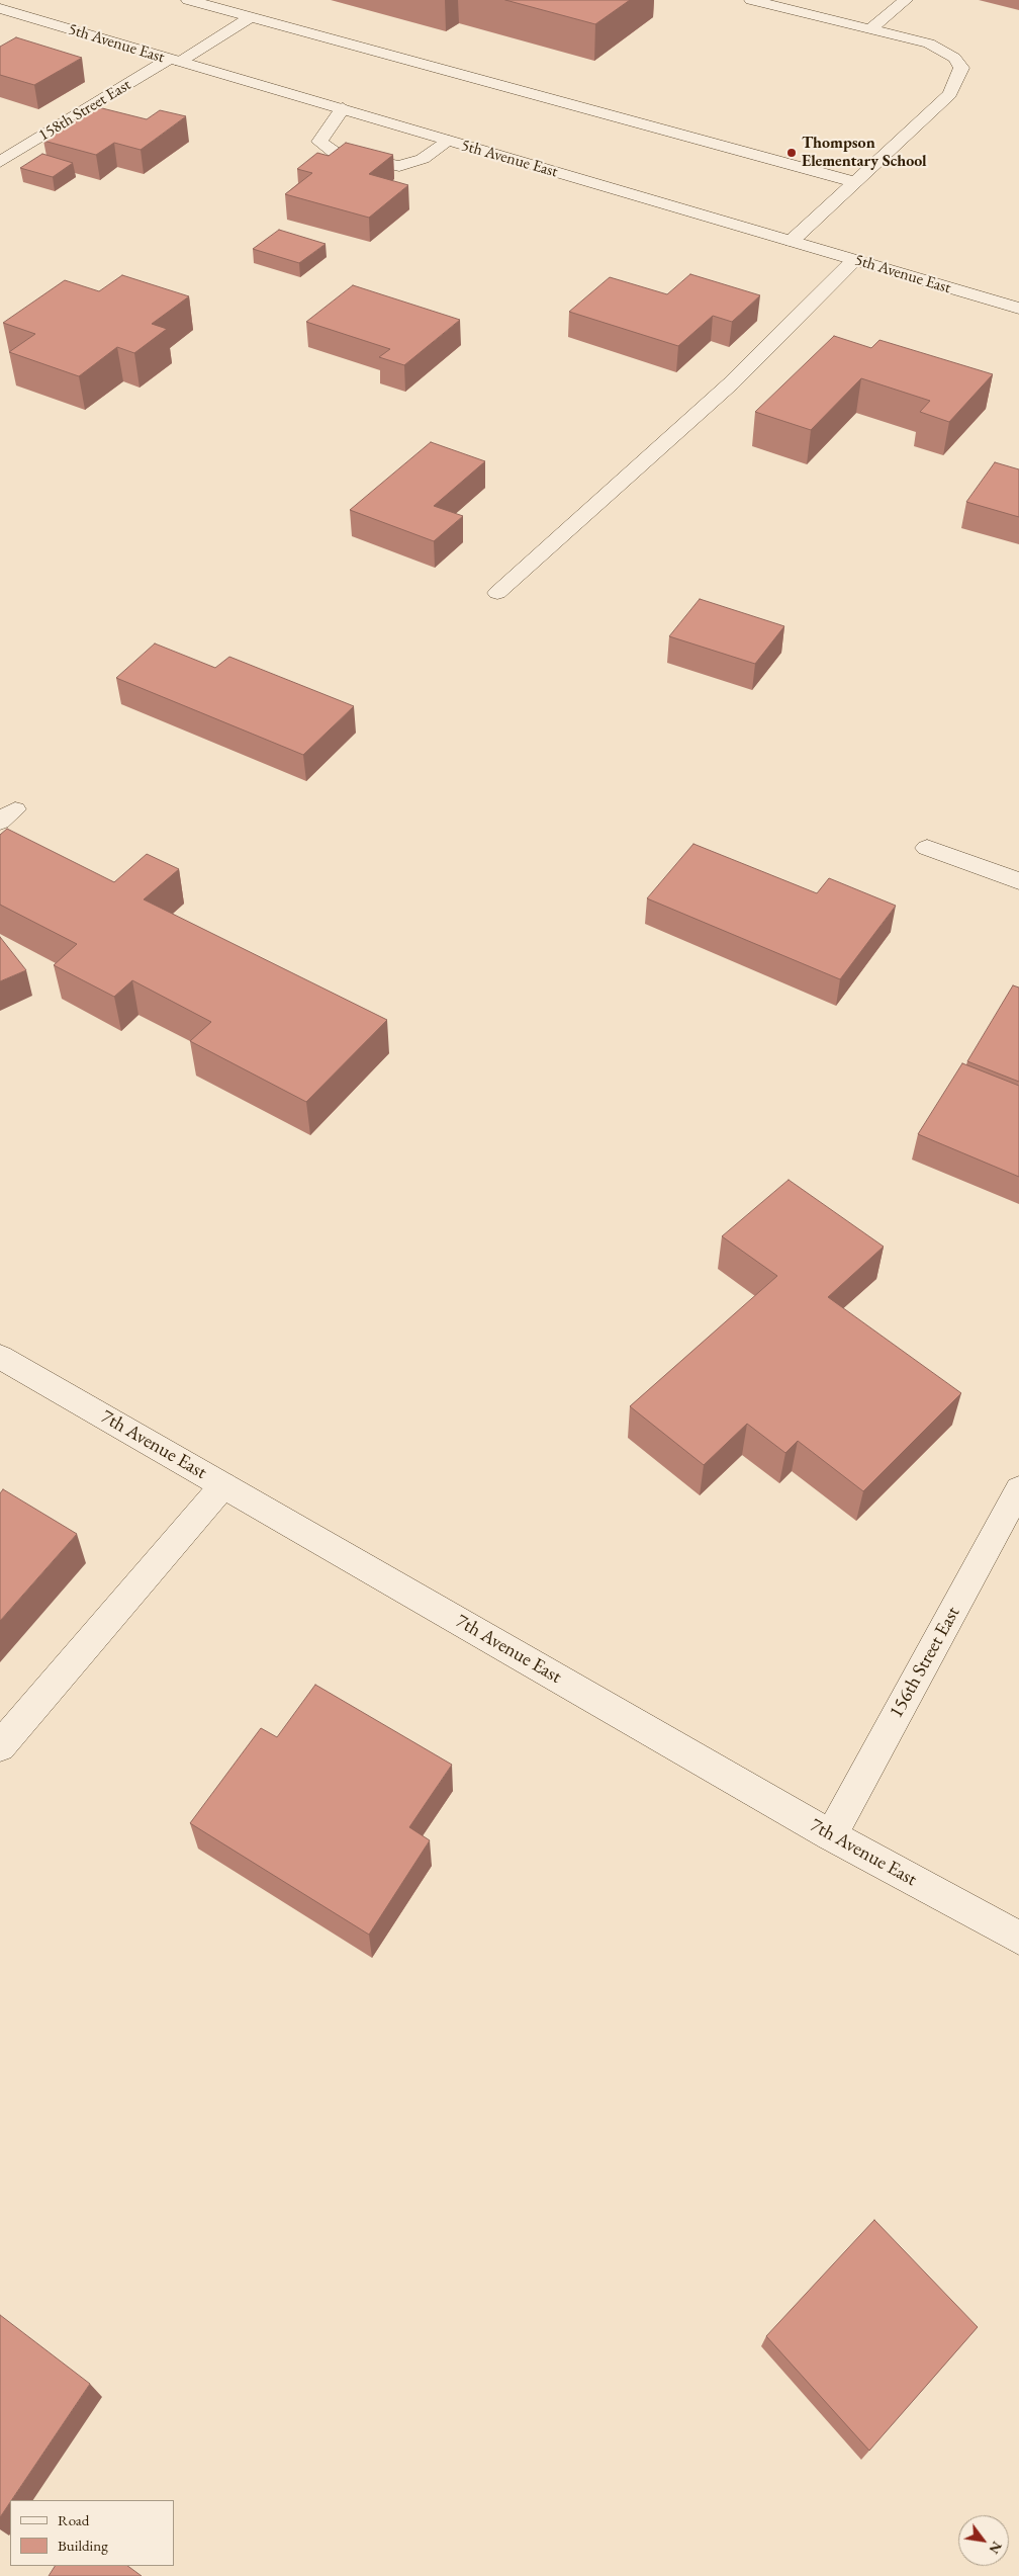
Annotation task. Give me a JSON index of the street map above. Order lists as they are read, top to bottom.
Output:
{
  "streets": {
    "street": [
      "5th Avenue East",
      "158th Street East",
      "7th Avenue East",
      "156th Street East"
    ]
  },
  "crossings": [
    ["5th Avenue East", "158th Street East"],
    ["7th Avenue East", "156th Street East"]
  ],
  "places": ["Thompson Elementary School"],
  "legend": ["Road", "Building"],
  "north": "bottom right"
}
